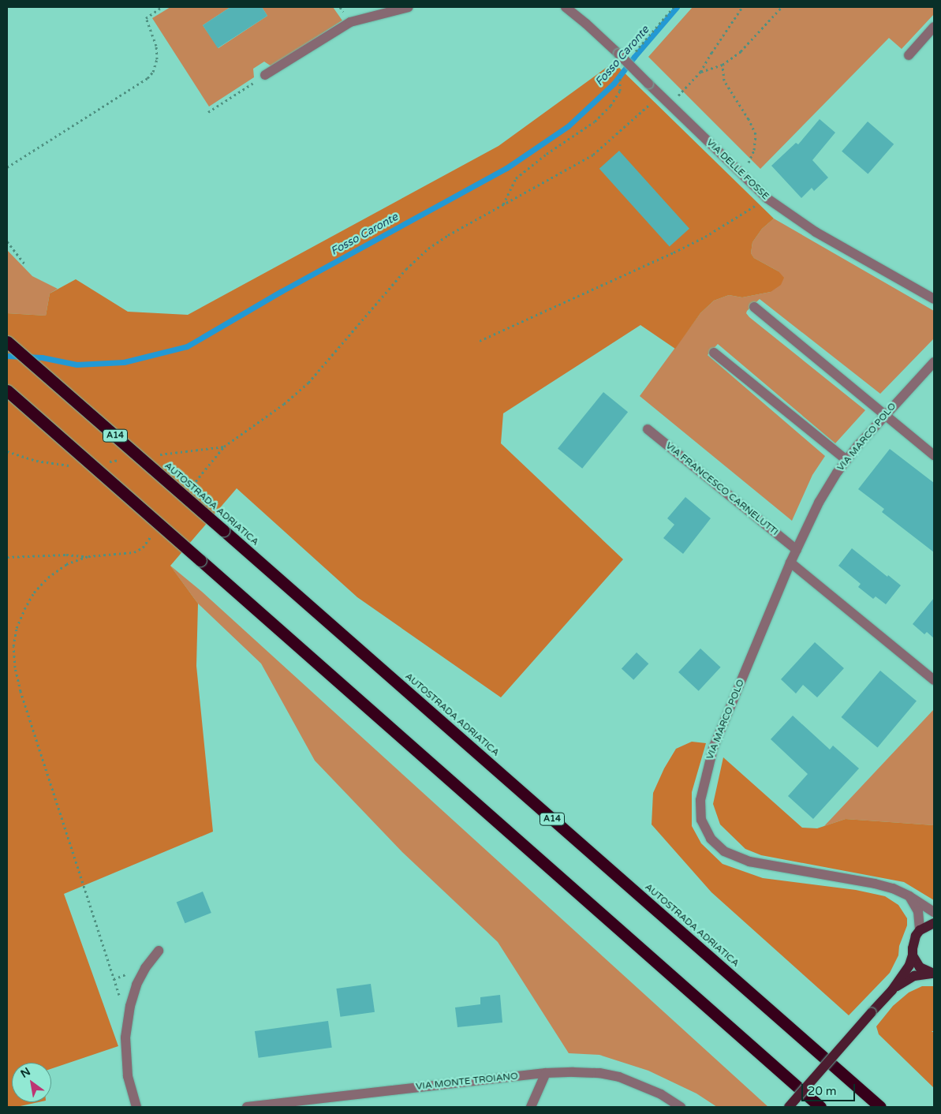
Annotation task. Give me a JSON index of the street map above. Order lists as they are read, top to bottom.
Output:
{
  "streets": {
    "highway": ["A14", "AUTOSTRADA ADRIATICA"],
    "street": [
      "VIA DELLE FOSSE",
      "VIA MARCO POLO",
      "VIA FRANCESCO CARNELUTTI",
      "VIA MONTE TROIANO"
    ]
  },
  "crossings": [
    ["VIA MARCO POLO", "VIA FRANCESCO CARNELUTTI"]
  ],
  "water": ["Fosso Caronte"],
  "scale_bar": "20 m",
  "north": "top left"
}
